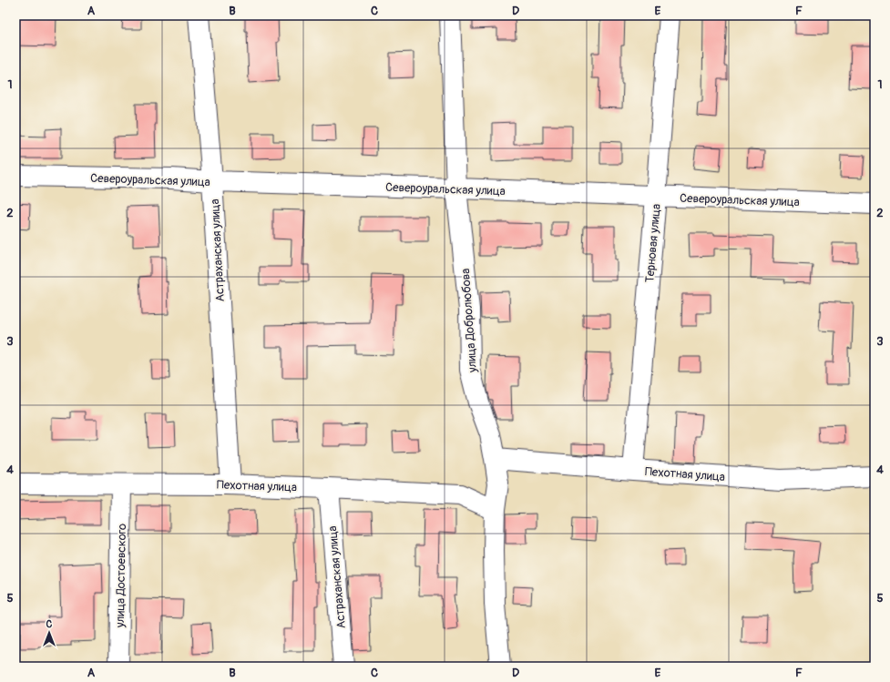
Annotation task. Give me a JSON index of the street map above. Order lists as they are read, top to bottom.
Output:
{
  "streets": {
    "street": [
      "Североуральская улица",
      "Терновая улица",
      "Астраханская улица",
      "улица Добролюбова",
      "Пехотная улица",
      "улица Достоевского"
    ]
  },
  "crossings": [
    ["Североуральская улица", "Терновая улица"],
    ["Североуральская улица", "Астраханская улица"],
    ["Североуральская улица", "улица Добролюбова"],
    ["Терновая улица", "Пехотная улица"],
    ["Астраханская улица", "Пехотная улица"],
    ["улица Добролюбова", "Пехотная улица"],
    ["Пехотная улица", "улица Достоевского"]
  ],
  "north": "top",
  "grid": {
    "columns": [
      "A",
      "B",
      "C",
      "D",
      "E",
      "F"
    ],
    "rows": [
      "1",
      "2",
      "3",
      "4",
      "5"
    ]
  }
}
